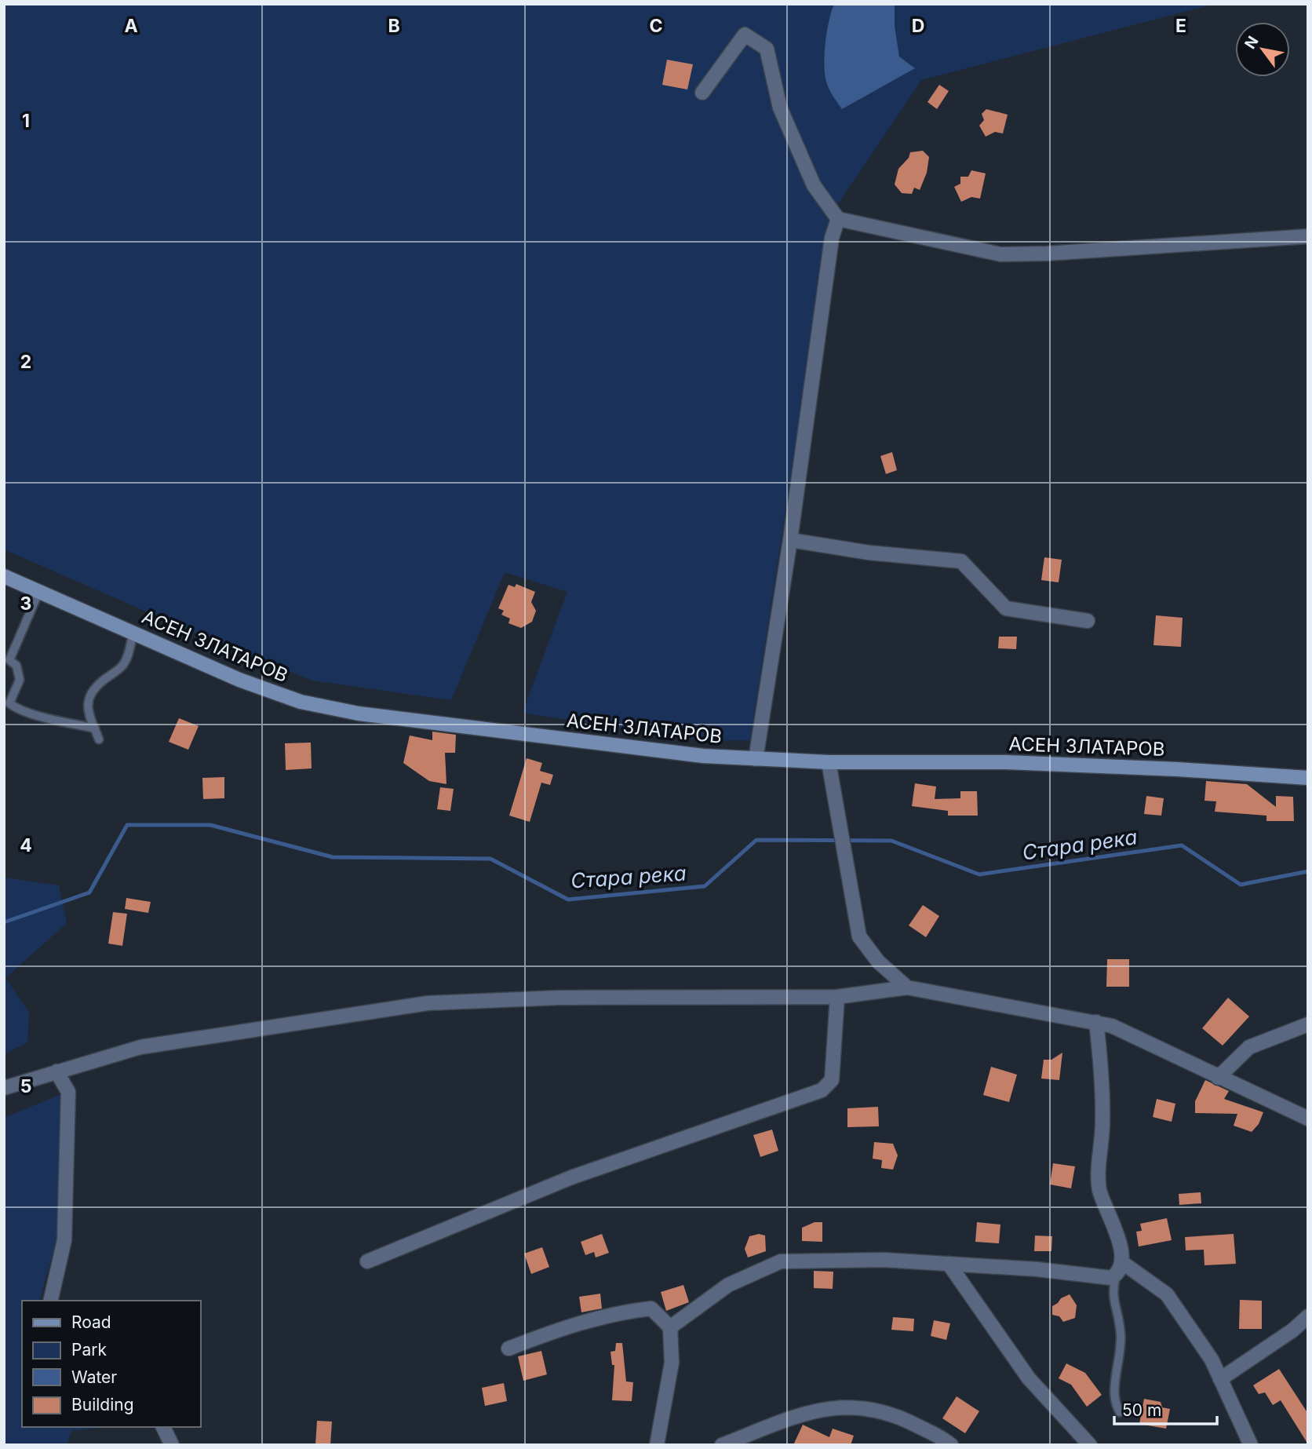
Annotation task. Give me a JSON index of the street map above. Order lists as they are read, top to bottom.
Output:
{
  "streets": {
    "street": ["АСЕН ЗЛАТАРОВ"]
  },
  "water": ["Стара река"],
  "legend": [
    "Road",
    "Park",
    "Water",
    "Building"
  ],
  "scale_bar": "50 m",
  "north": "top left",
  "grid": {
    "columns": [
      "A",
      "B",
      "C",
      "D",
      "E"
    ],
    "rows": [
      "1",
      "2",
      "3",
      "4",
      "5"
    ]
  }
}
